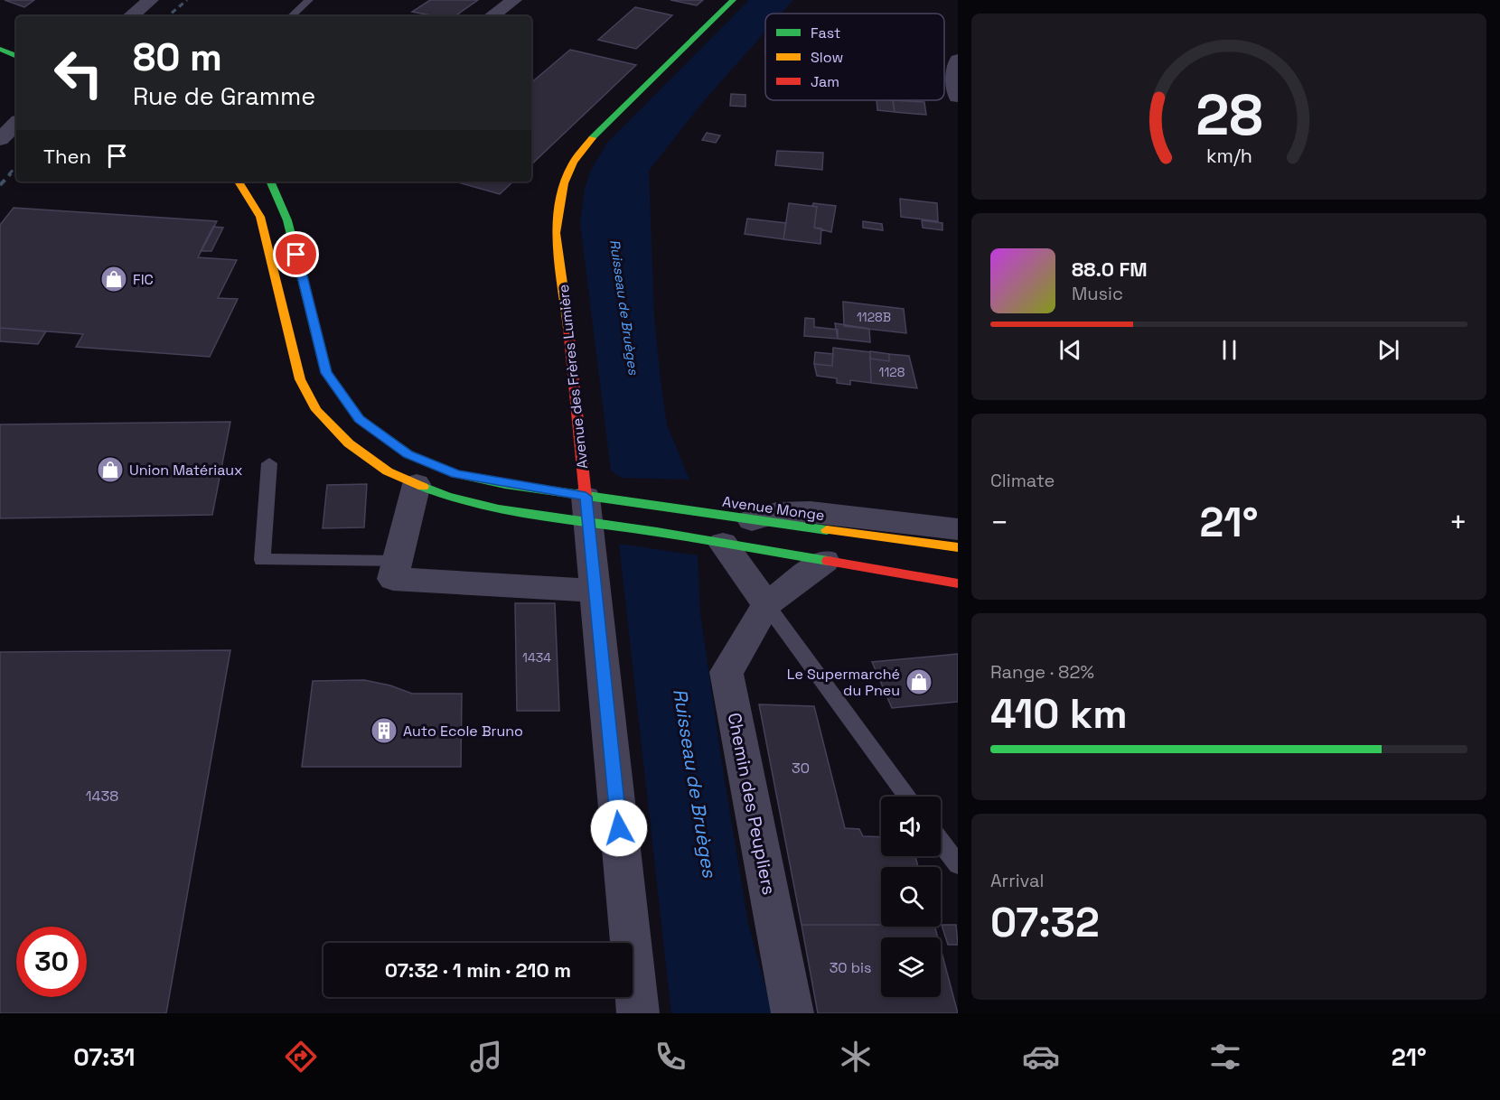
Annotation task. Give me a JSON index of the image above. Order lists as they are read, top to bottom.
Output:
{
  "streets": {
    "main road": ["Avenue des Frères Lumière", "Avenue Monge"],
    "street": ["Chemin des Peupliers"]
  },
  "crossings": [
    ["Avenue des Frères Lumière", "Avenue Monge"]
  ],
  "water": ["Ruisseau de Bruèges"],
  "places": {
    "shop": ["FIC", "Union Matériaux", "Le Supermarché du Pneu"],
    "building": ["Auto Ecole Bruno"]
  },
  "house_numbers": [
    "1128B",
    "1128",
    "1434",
    "30",
    "1438",
    "30 bis"
  ],
  "legend": ["Fast", "Slow", "Jam"],
  "page": {
    "turn": ["80 m", "Rue de Gramme"],
    "then": "Then",
    "song": ["88.0 FM", "Music"],
    "tile": [
      "Climate",
      ["Range · 82%", "410 km"],
      ["Arrival", "07:32"]
    ],
    "heat": ["−", "21°", "+"],
    "limit": "30",
    "trip": "07:32 · 1 min · 210 m",
    "tabs": ["07:31", "21°"],
    "gauge": ["28", "km/h"]
  }
}
